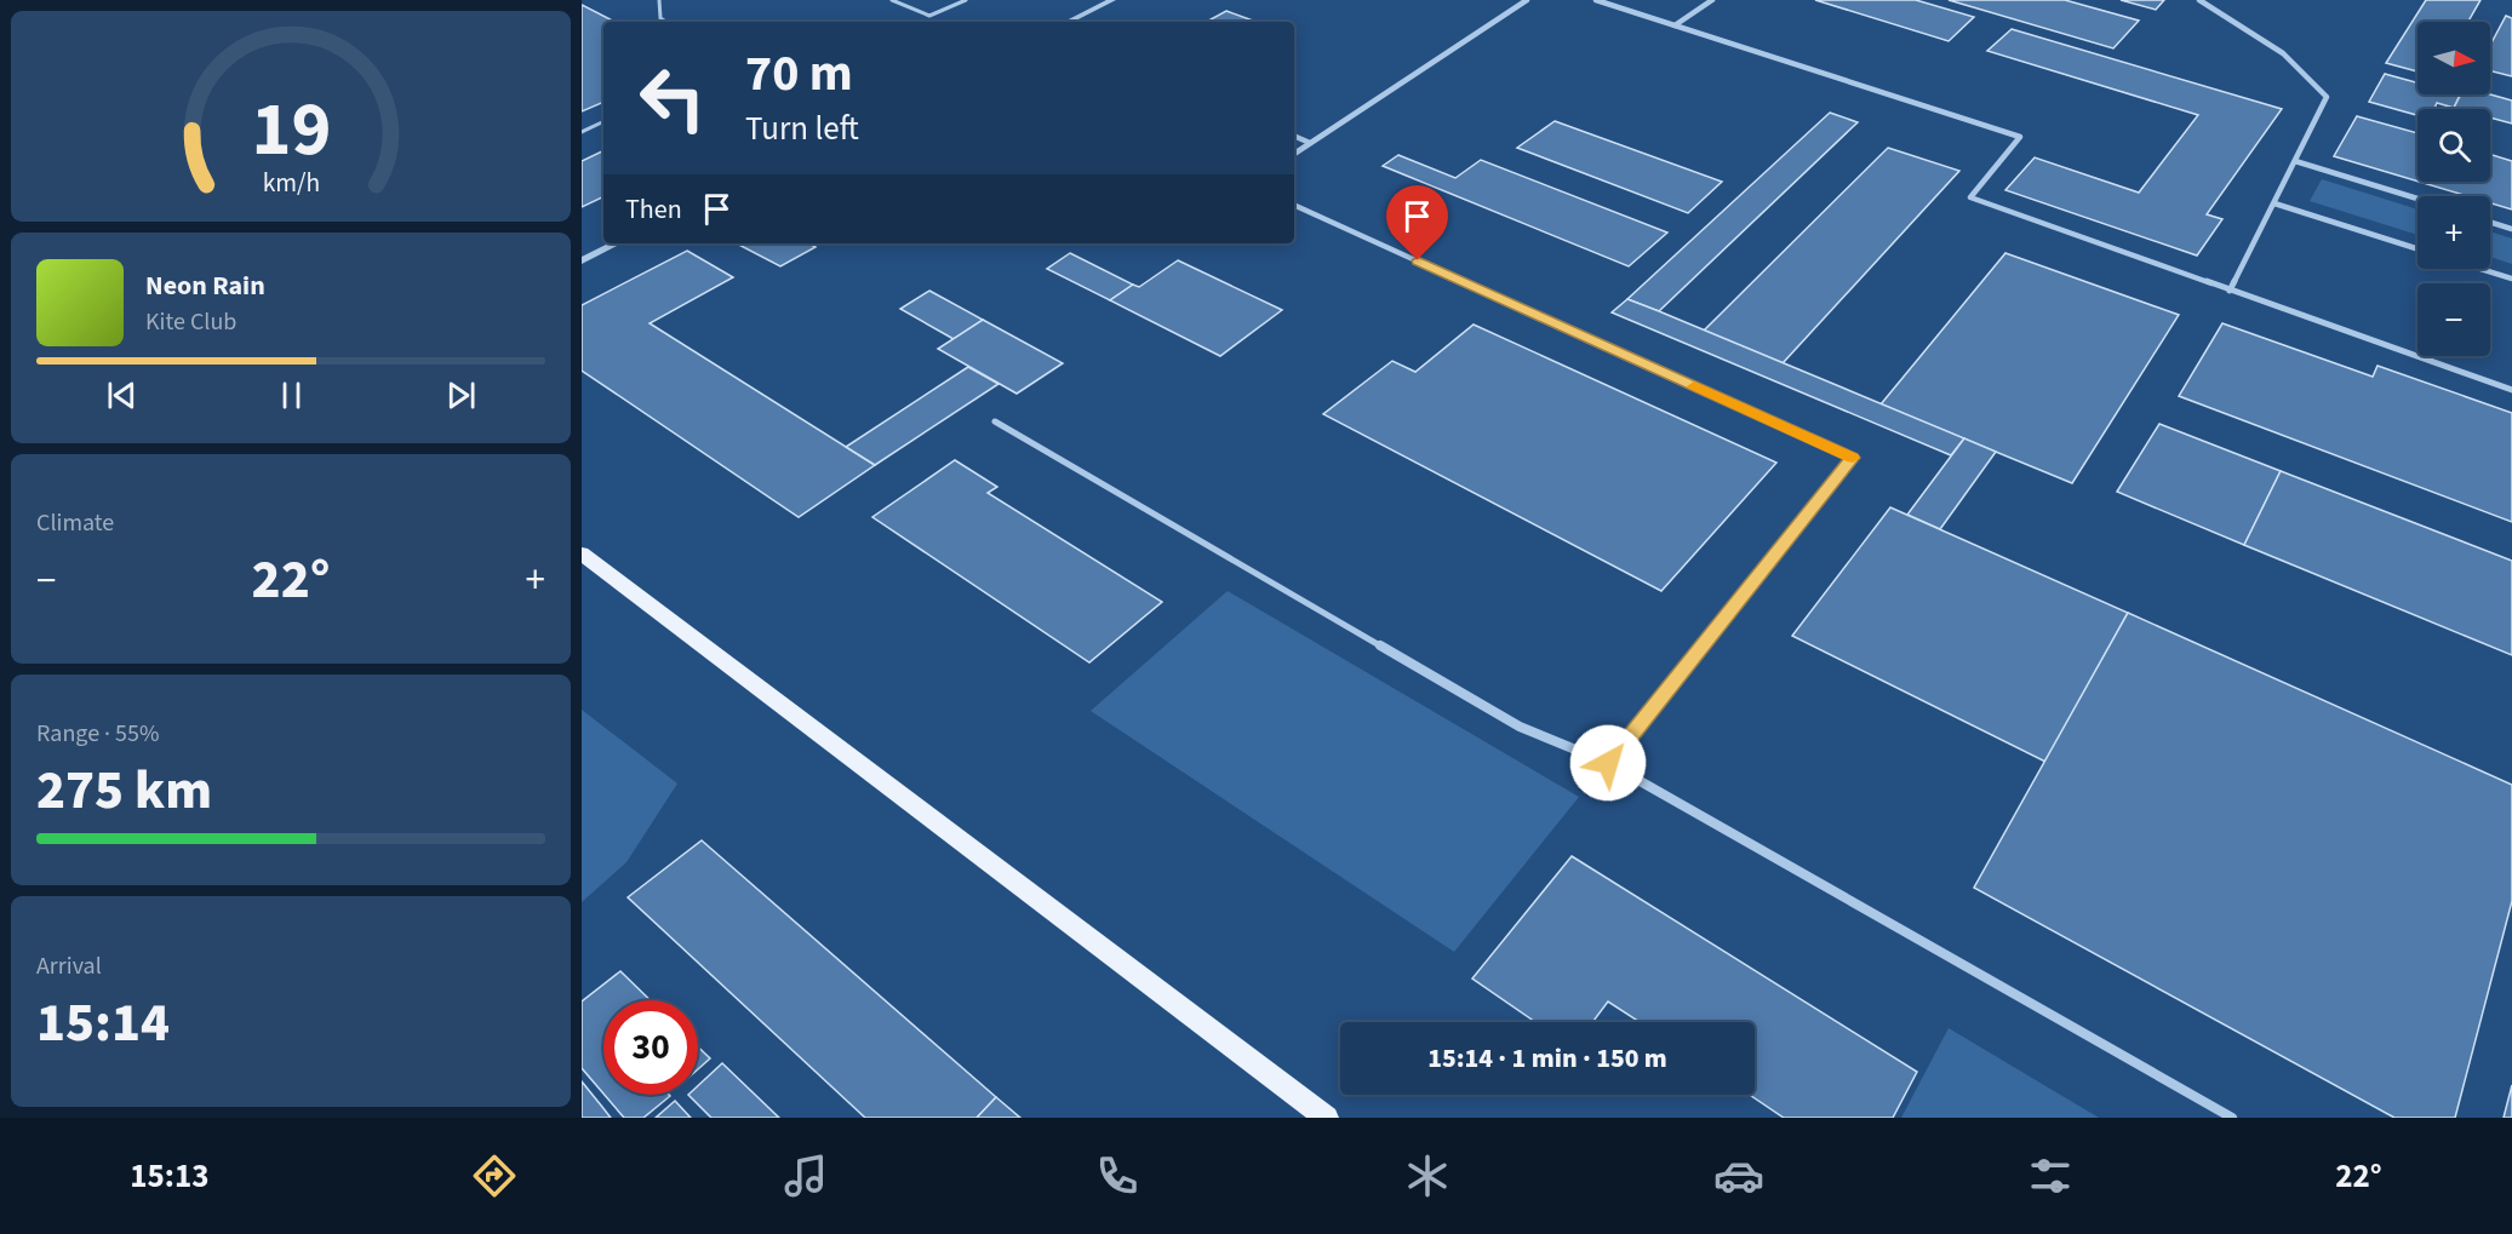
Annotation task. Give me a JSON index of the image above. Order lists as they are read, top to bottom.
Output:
{
  "north": "right",
  "page": {
    "map_buttons": ["+", "−"],
    "turn": ["70 m", "Turn left"],
    "then": "Then",
    "song": ["Neon Rain", "Kite Club"],
    "tile": [
      "Climate",
      ["Range · 55%", "275 km"],
      ["Arrival", "15:14"]
    ],
    "heat": ["−", "22°", "+"],
    "limit": "30",
    "trip": "15:14 · 1 min · 150 m",
    "tabs": ["15:13", "22°"],
    "gauge": ["19", "km/h"]
  }
}
